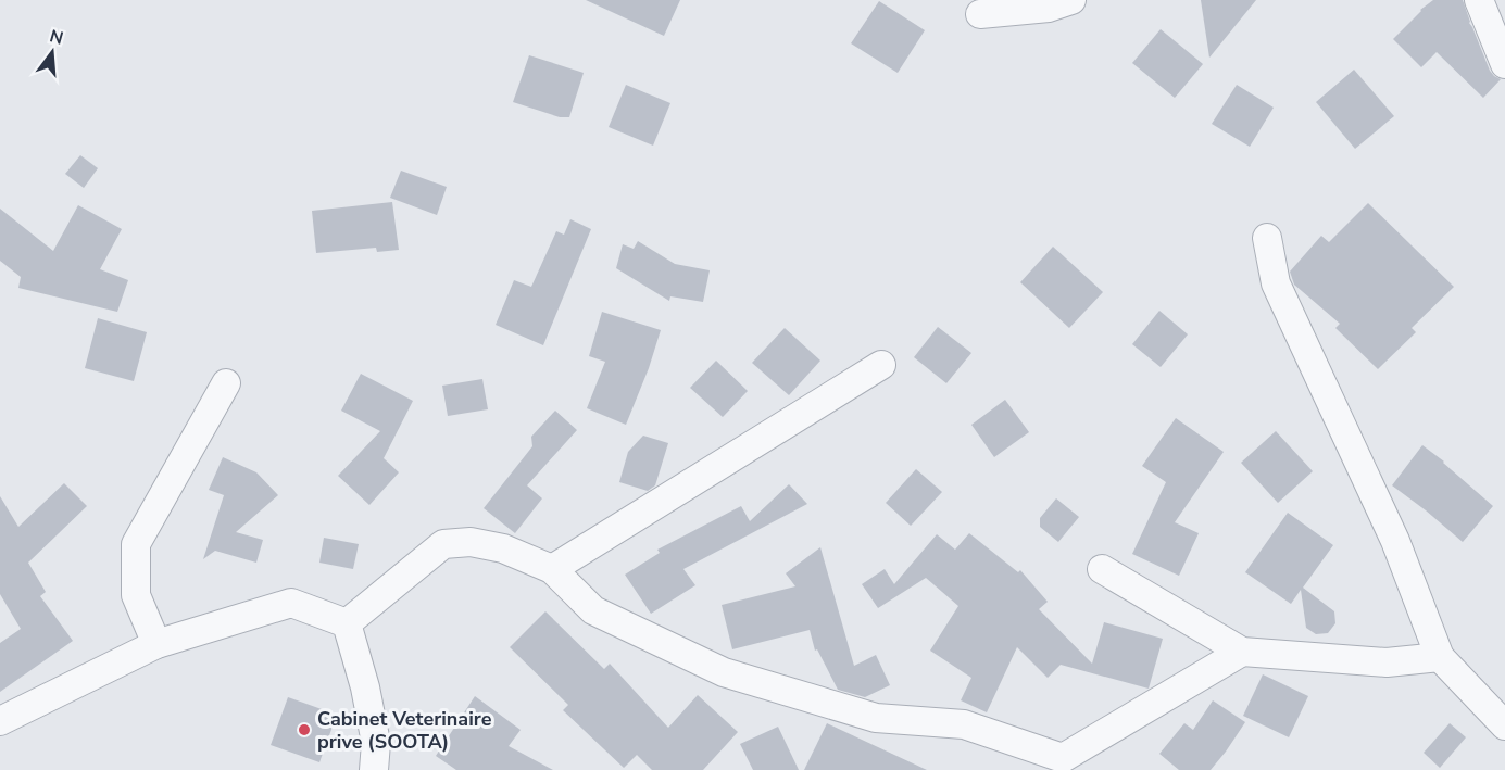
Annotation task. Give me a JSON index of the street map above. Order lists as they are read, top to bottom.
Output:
{
  "places": ["Cabinet Veterinaire prive (SOOTA)"],
  "north": "top"
}
